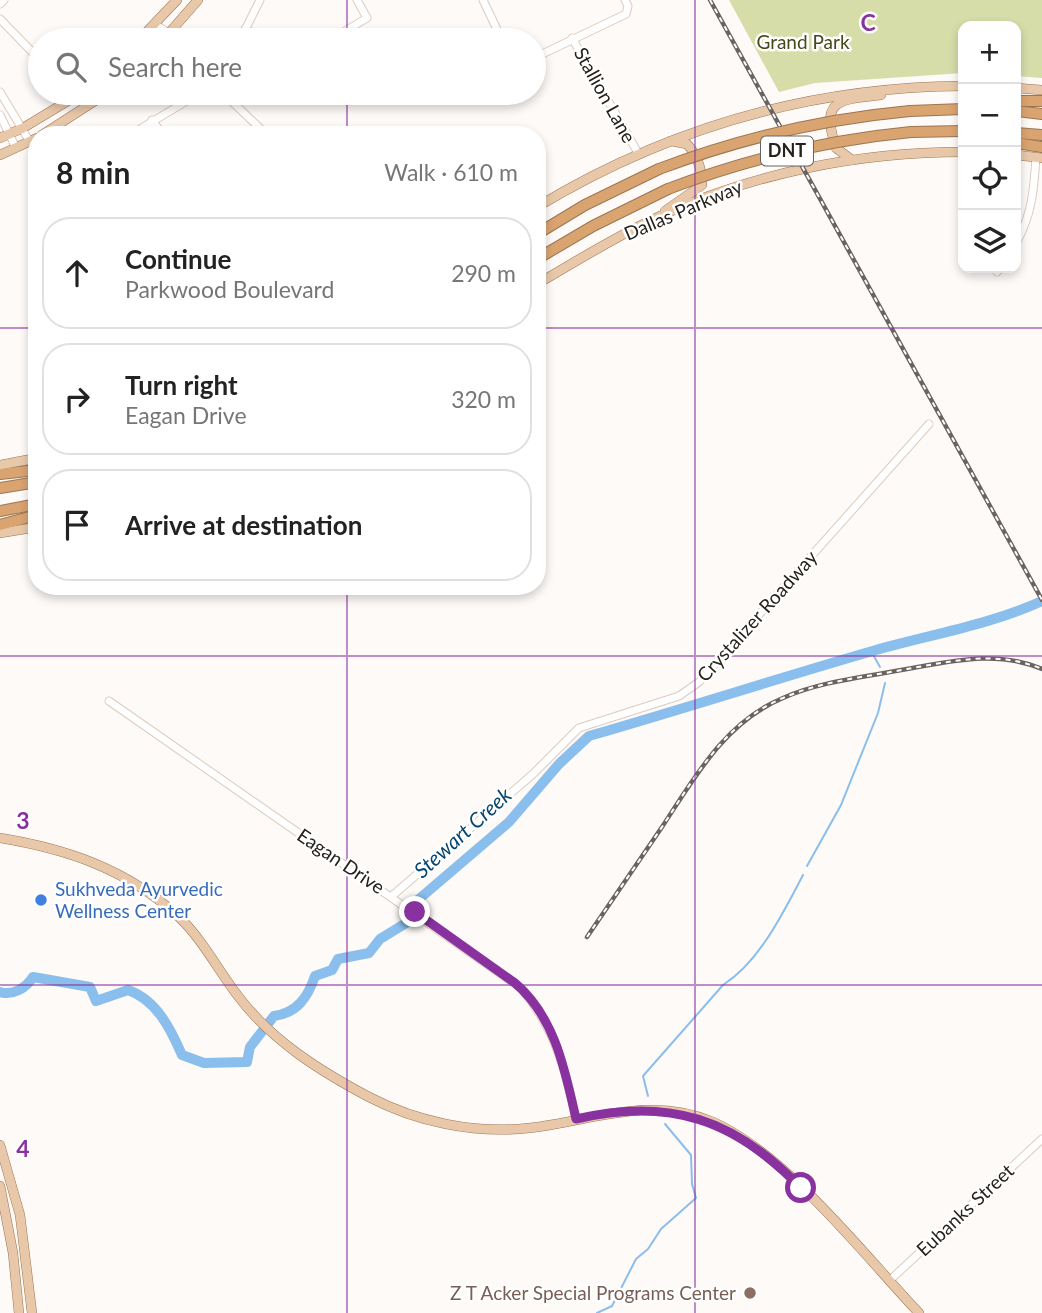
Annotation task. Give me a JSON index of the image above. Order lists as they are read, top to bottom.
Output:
{
  "streets": {
    "highway": ["DNT"],
    "main road": ["Dallas Parkway"],
    "street": [
      "Stallion Lane",
      "Crystalizer Roadway",
      "Eagan Drive",
      "Eubanks Street"
    ]
  },
  "crossings": [
    ["Crystalizer Roadway", "Eagan Drive"]
  ],
  "water": ["Stewart Creek"],
  "parks": ["Grand Park"],
  "places": ["Sukhveda Ayurvedic Wellness Center", "Z T Acker Special Programs Center"],
  "page": {
    "map_buttons": ["+", "−"],
    "search": "Search here",
    "heading": ["8 min", "Walk · 610 m"],
    "list": [
      ["Continue", "Parkwood Boulevard", "290 m"],
      ["Turn right", "Eagan Drive", "320 m"],
      "Arrive at destination"
    ]
  },
  "grid": {
    "columns": ["C"],
    "rows": ["3", "4"]
  }
}
